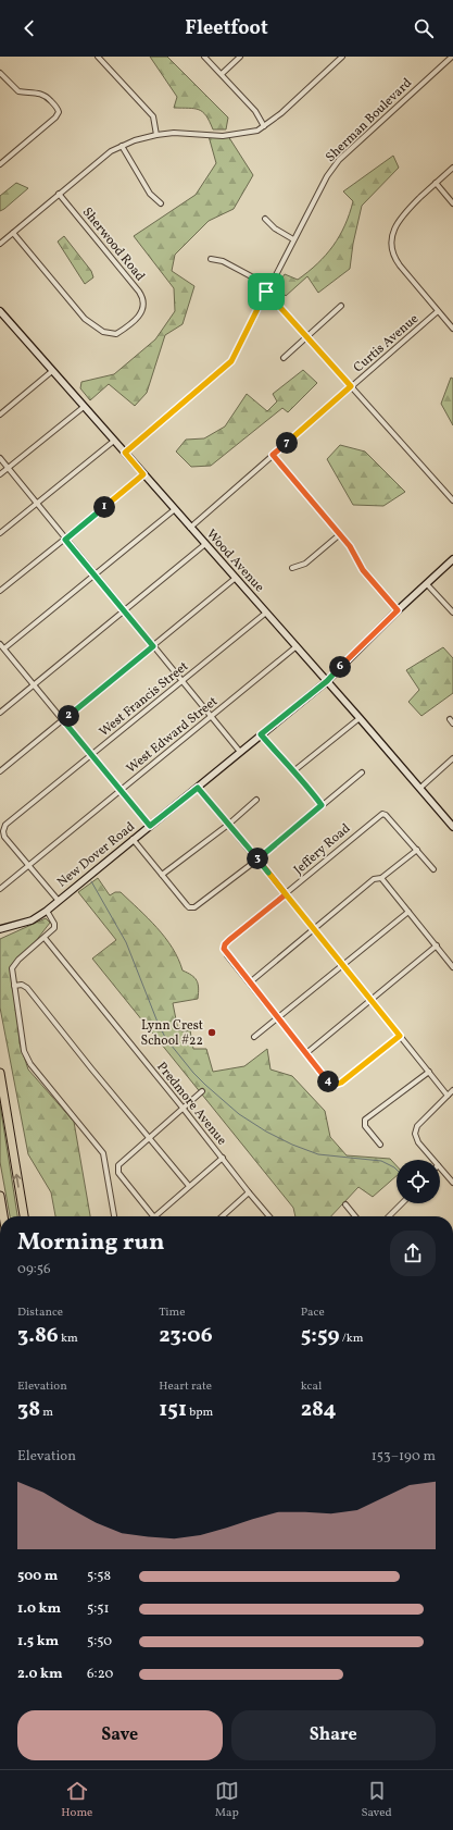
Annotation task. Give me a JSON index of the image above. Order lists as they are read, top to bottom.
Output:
{
  "streets": {
    "street": [
      "Sherman Boulevard",
      "Sherwood Road",
      "Curtis Avenue",
      "Wood Avenue",
      "West Francis Street",
      "West Edward Street",
      "Jeffery Road",
      "New Dover Road",
      "Predmore Avenue"
    ]
  },
  "crossings": [
    ["Sherman Boulevard", "Wood Avenue"],
    ["Curtis Avenue", "Wood Avenue"],
    ["Wood Avenue", "West Francis Street"],
    ["Wood Avenue", "West Edward Street"],
    ["Wood Avenue", "New Dover Road"],
    ["West Francis Street", "West Edward Street"]
  ],
  "places": ["Lynn Crest School #22"],
  "page": {
    "header": "Fleetfoot",
    "pins": [
      "7",
      "1",
      "6",
      "2",
      "3",
      "4"
    ],
    "heading": ["Morning run", "09:56"],
    "stats": [
      ["Distance", "3.86 km"],
      ["Time", "23:06"],
      ["Pace", "5:59 /km"],
      ["Elevation", "38 m"],
      ["Heart rate", "151 bpm"],
      ["kcal", "284"]
    ],
    "chart": ["Elevation", "153–190 m"],
    "list": [
      {
        "name": "500 m",
        "note": "5:58"
      },
      {
        "name": "1.0 km",
        "note": "5:51"
      },
      {
        "name": "1.5 km",
        "note": "5:50"
      },
      {
        "name": "2.0 km",
        "note": "6:20"
      }
    ],
    "buttons": ["Save", "Share"],
    "tabs": ["Home", "Map", "Saved"]
  }
}
